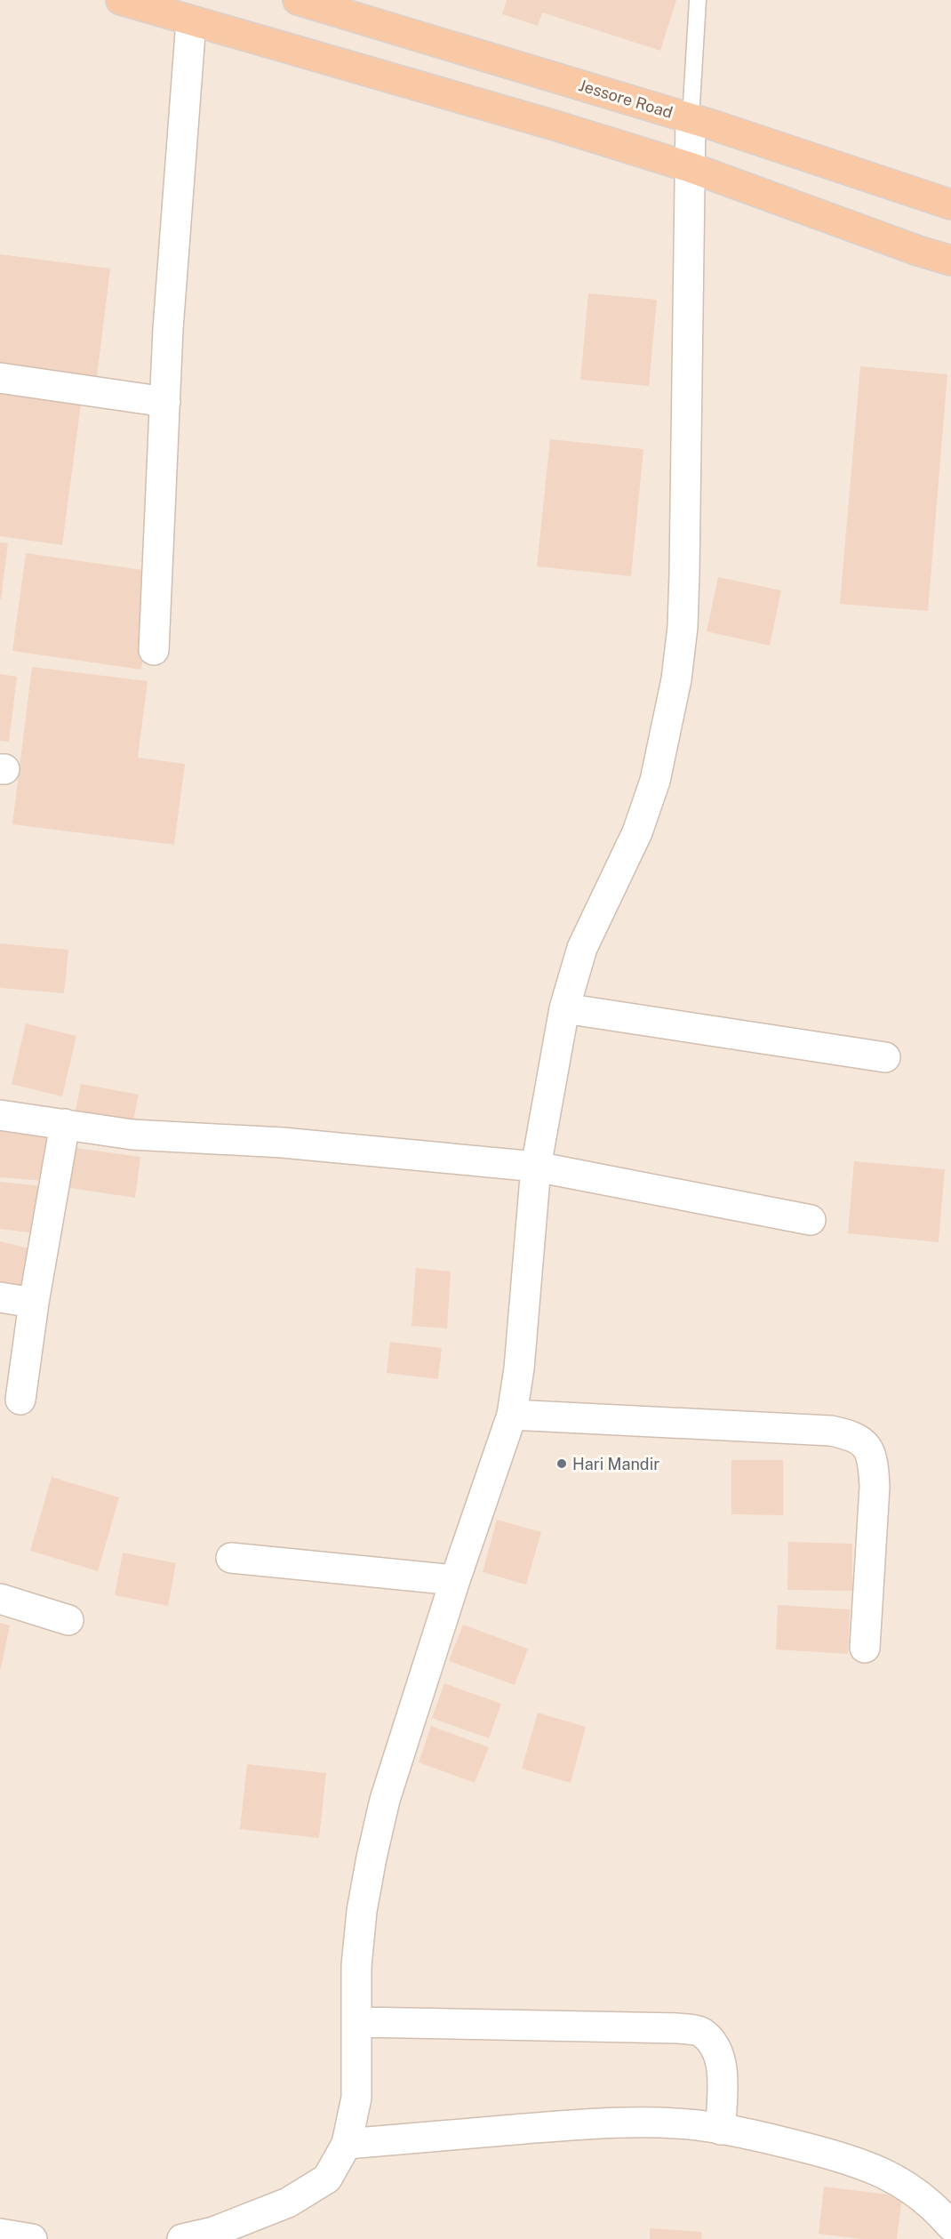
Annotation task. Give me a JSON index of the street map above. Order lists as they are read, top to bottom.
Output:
{
  "streets": {
    "highway": ["Jessore Road"]
  },
  "places": ["Hari Mandir"]
}
